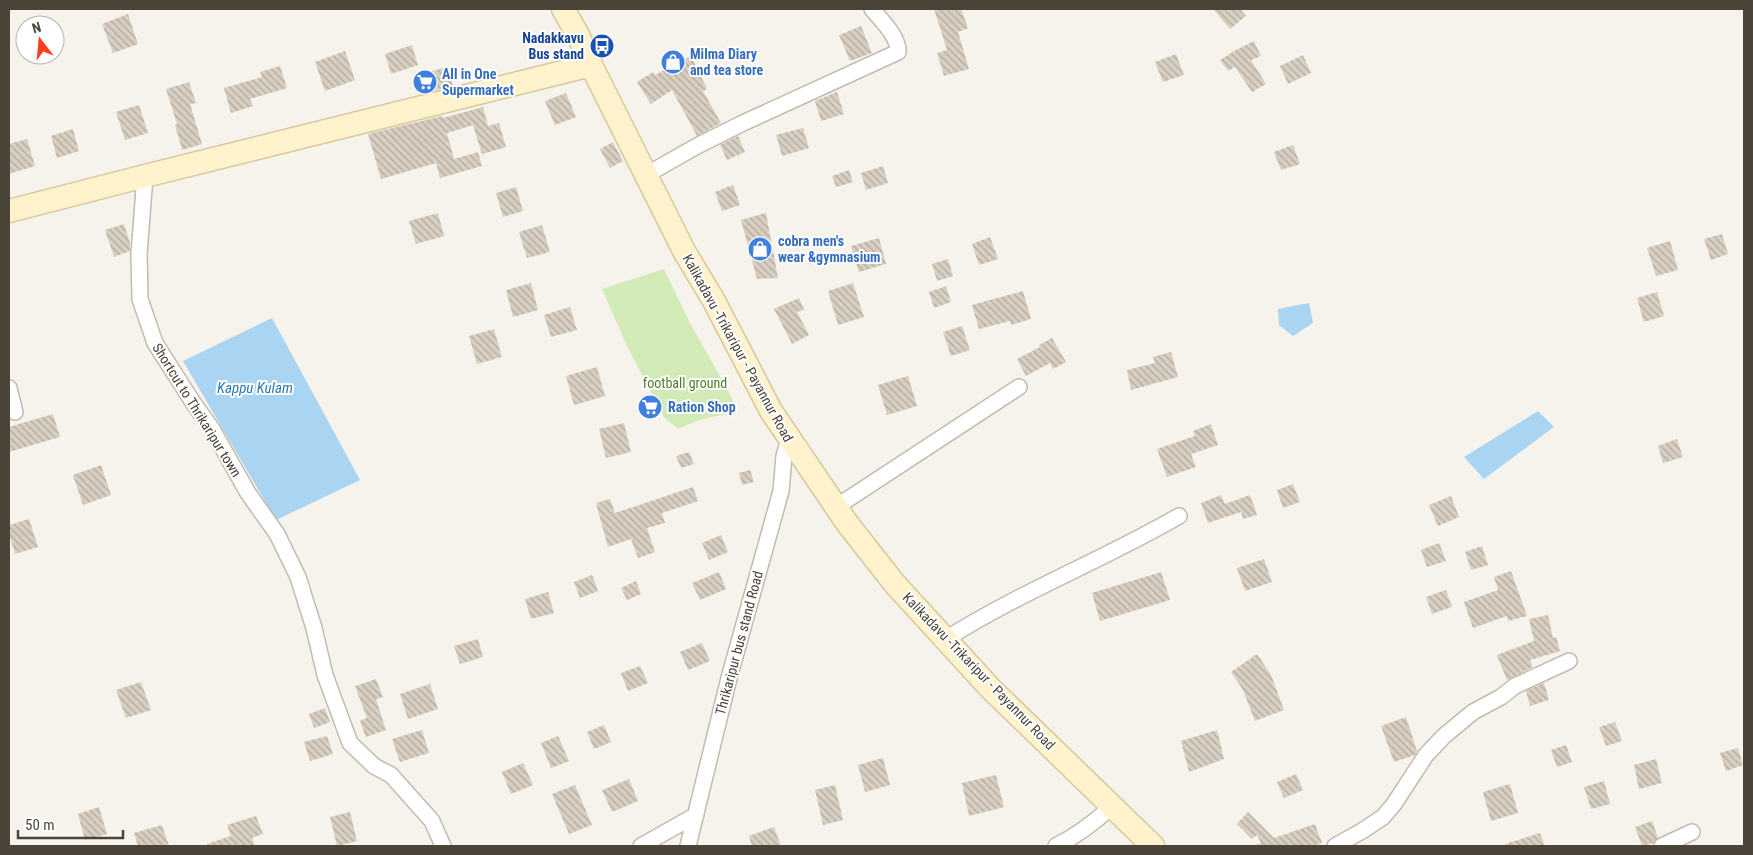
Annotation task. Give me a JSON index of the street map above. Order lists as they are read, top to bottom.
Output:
{
  "streets": {
    "main road": ["Kalikadavu -Trikaripur - Payannur Road"],
    "street": ["Shortcut to Thrikaripur town", "Thrikaripur bus stand Road"]
  },
  "crossings": [
    ["Kalikadavu -Trikaripur - Payannur Road", "Thrikaripur bus stand Road"]
  ],
  "water": ["Kappu Kulam"],
  "parks": ["football ground"],
  "places": {
    "bus stop": ["Nadakkavu Bus stand"],
    "shop": ["Milma Diary and tea store", "cobra men's wear &gymnasium"],
    "supermarket": ["All in One Supermarket", "Ration Shop"]
  },
  "scale_bar": "50 m",
  "north": "top"
}
